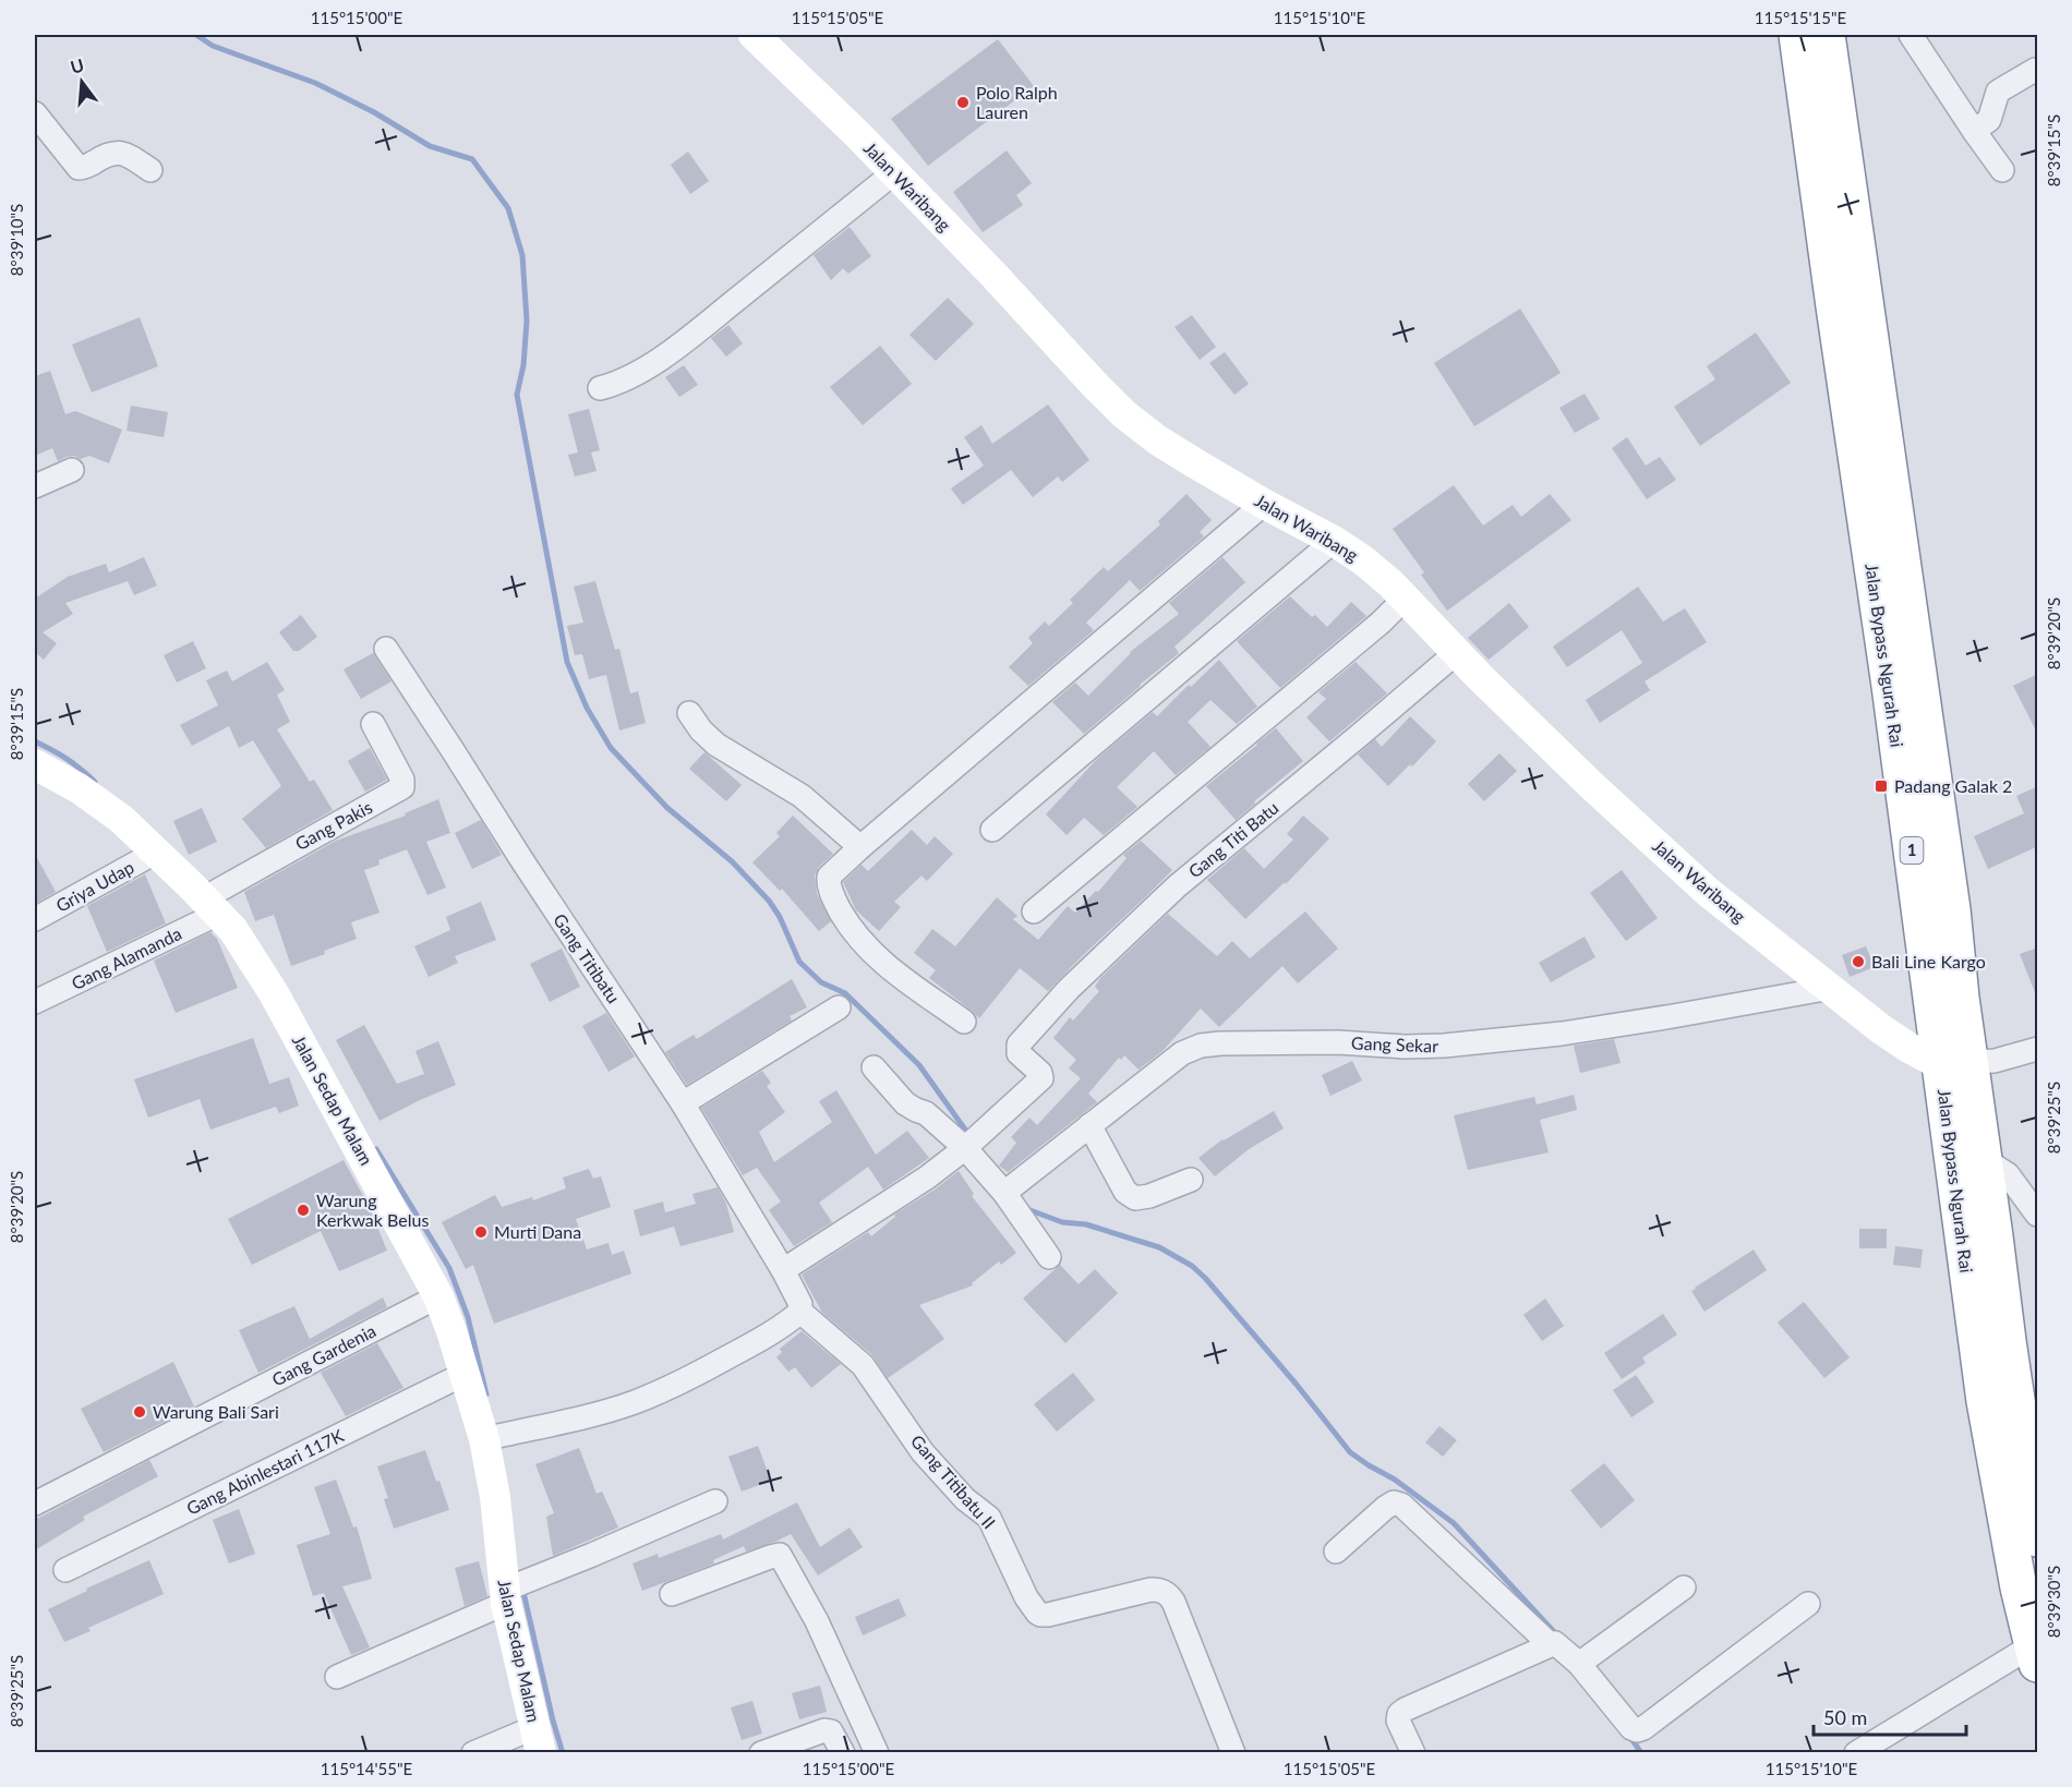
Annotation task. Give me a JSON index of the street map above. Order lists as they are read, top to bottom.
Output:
{
  "streets": {
    "highway": ["Jalan Bypass Ngurah Rai", "1"],
    "street": [
      "Jalan Waribang",
      "Gang Pakis",
      "Gang Titi Batu",
      "Griya Udap",
      "Gang Alamanda",
      "Gang Titibatu",
      "Gang Sekar",
      "Jalan Sedap Malam",
      "Gang Gardenia",
      "Gang Abinlestari 117K",
      "Gang Titibatu II"
    ]
  },
  "crossings": [
    ["Jalan Waribang", "Jalan Bypass Ngurah Rai"],
    ["Jalan Waribang", "Gang Titi Batu"],
    ["Jalan Waribang", "Gang Sekar"],
    ["Gang Pakis", "Gang Alamanda"],
    ["Gang Pakis", "Jalan Sedap Malam"],
    ["Griya Udap", "Jalan Sedap Malam"],
    ["Gang Alamanda", "Jalan Sedap Malam"],
    ["Gang Titibatu", "Gang Titibatu II"],
    ["Jalan Sedap Malam", "Gang Gardenia"],
    ["Jalan Sedap Malam", "Gang Abinlestari 117K"]
  ],
  "places": {
    "other": [
      "Polo Ralph Lauren",
      "Bali Line Kargo",
      "Warung Kerkwak Belus",
      "Murti Dana",
      "Warung Bali Sari"
    ],
    "transit": ["Padang Galak 2"]
  },
  "scale_bar": "50 m",
  "north": "top",
  "coordinates": [
    "115°15'00\"E",
    "115°15'05\"E",
    "115°15'10\"E",
    "115°15'15\"E",
    "8°39'15\"S",
    "8°39'10\"S",
    "8°39'20\"S",
    "8°39'25\"S",
    "8°39'30\"S",
    "115°14'55\"E"
  ]
}
